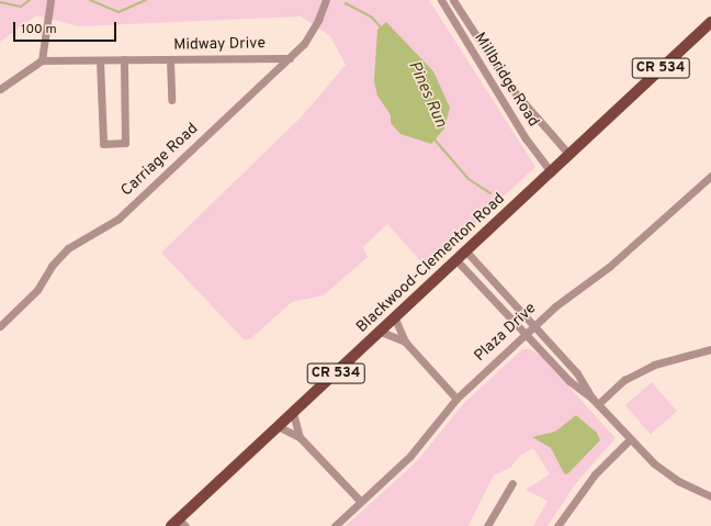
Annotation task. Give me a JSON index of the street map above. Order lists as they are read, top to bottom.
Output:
{
  "streets": {
    "main road": ["CR 534", "Blackwood-Clementon Road"],
    "street": [
      "Midway Drive",
      "Millbridge Road",
      "Carriage Road",
      "Plaza Drive"
    ]
  },
  "crossings": [
    ["Midway Drive", "Carriage Road"],
    ["Millbridge Road", "Blackwood-Clementon Road"]
  ],
  "water": ["Pines Run"],
  "scale_bar": "100 m"
}
